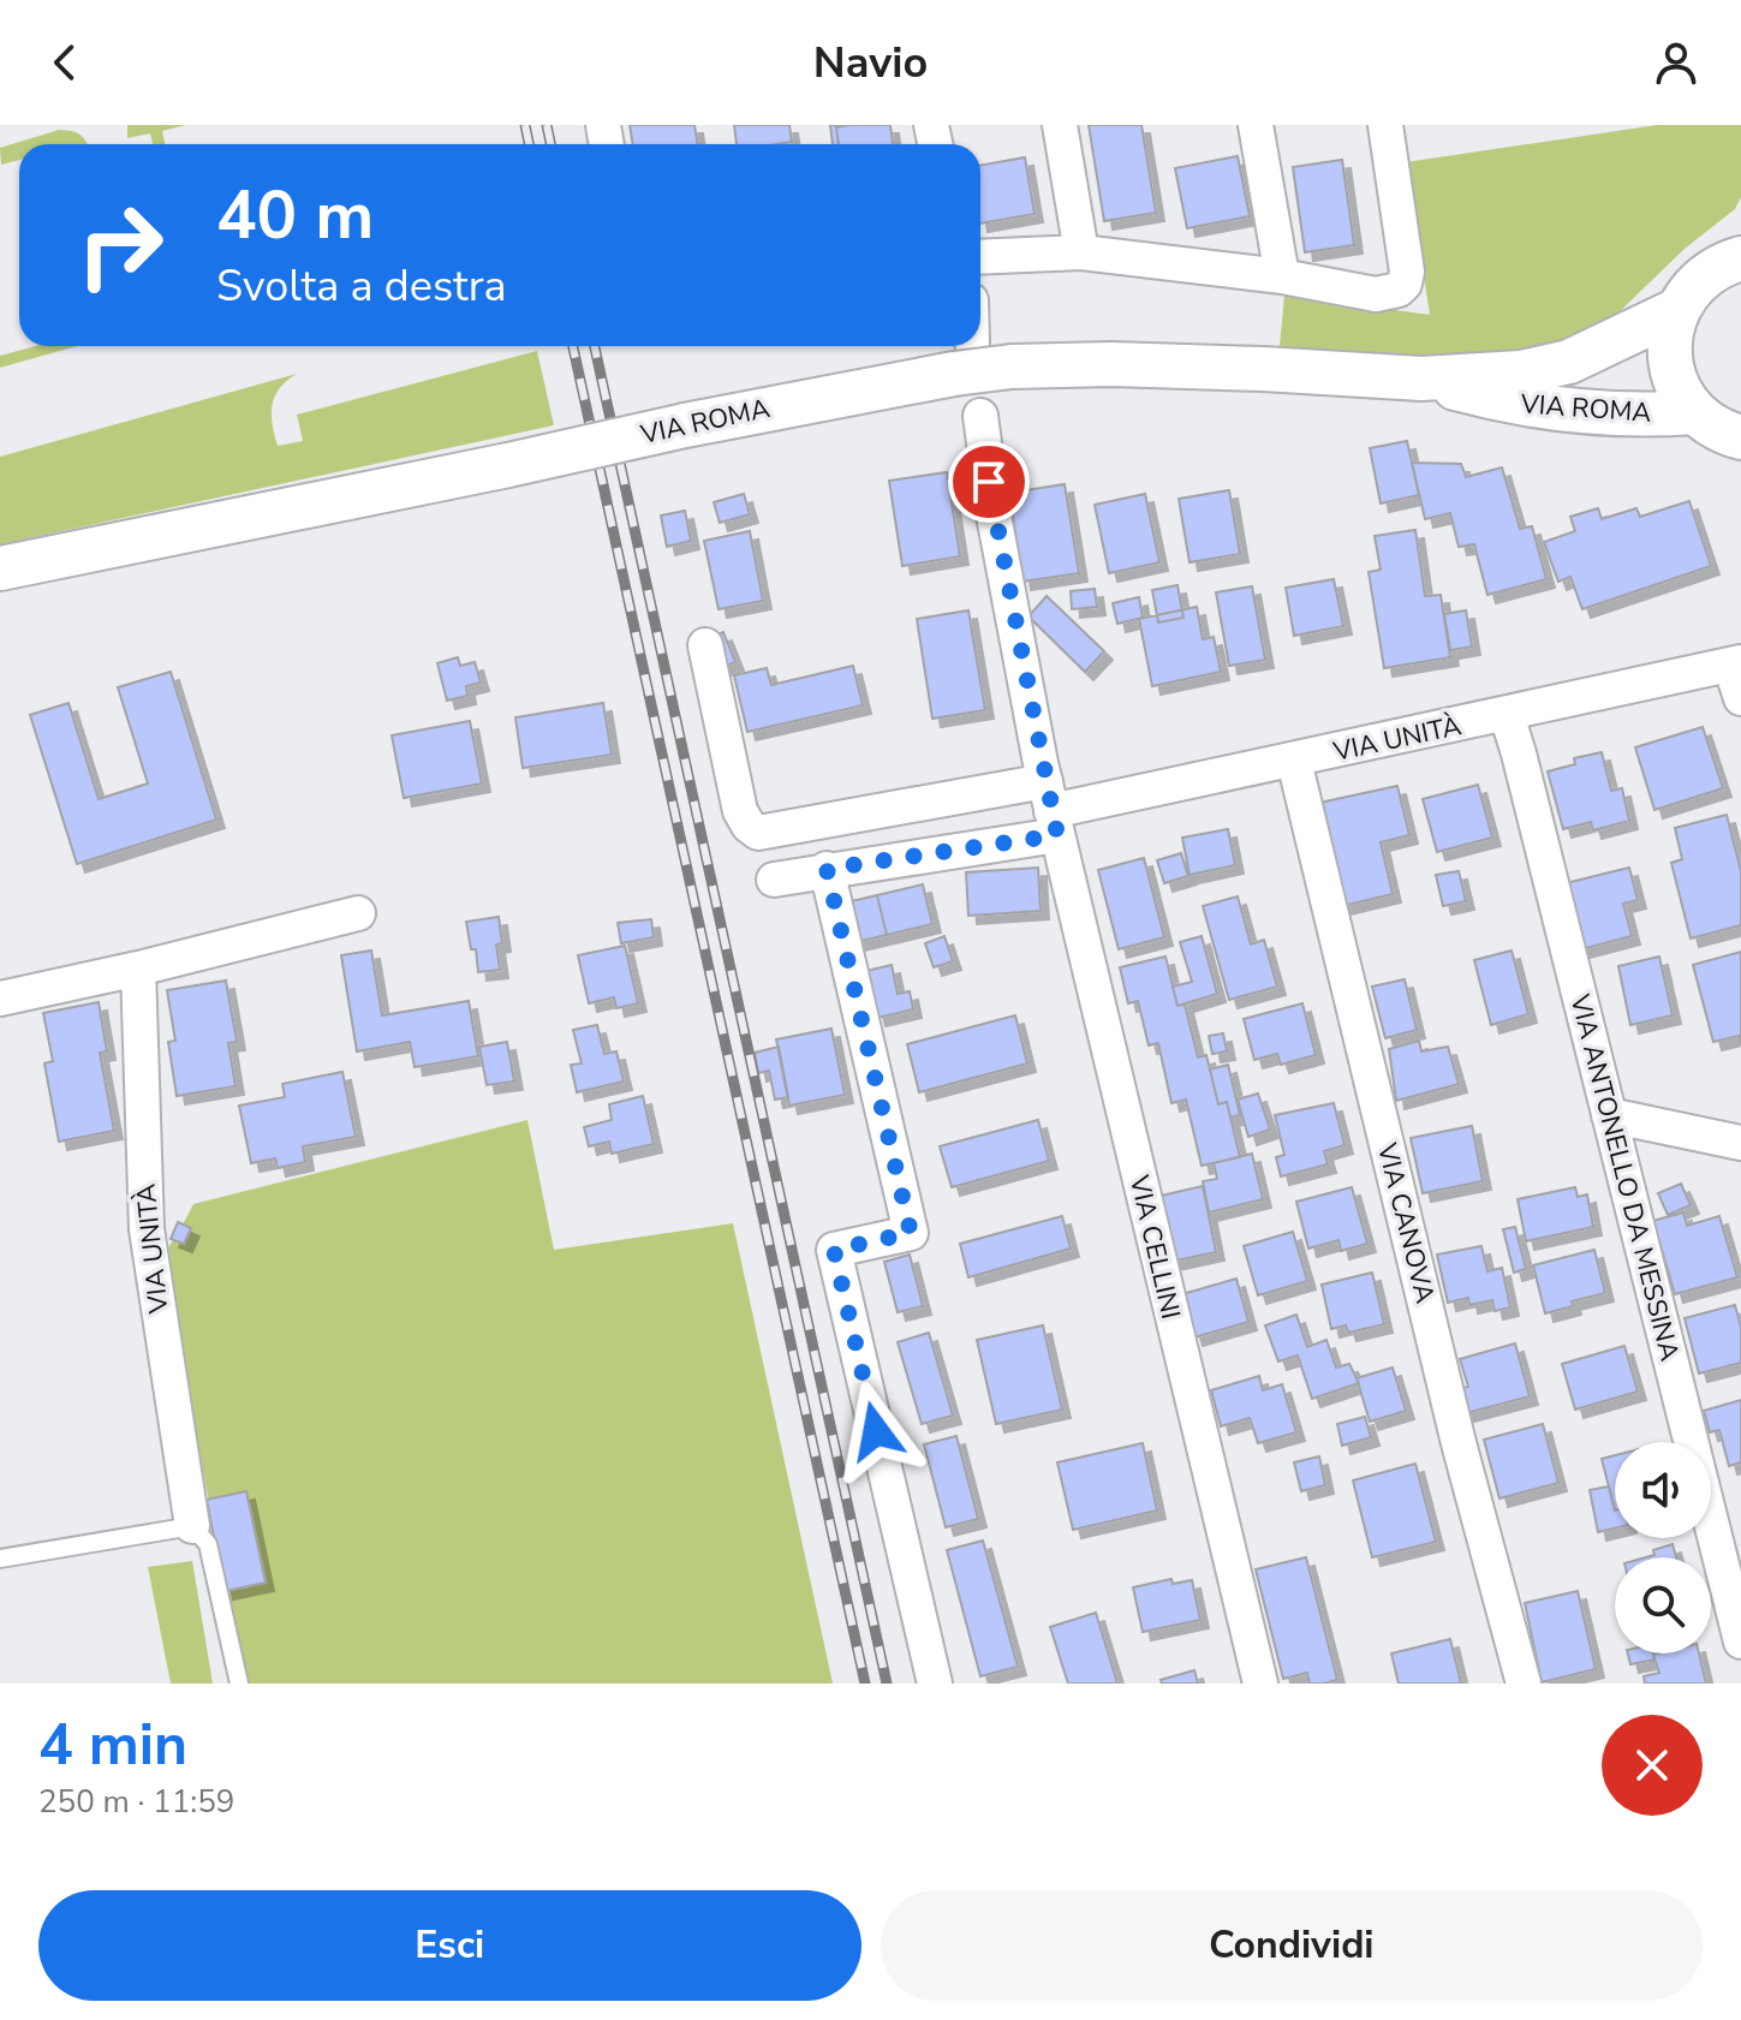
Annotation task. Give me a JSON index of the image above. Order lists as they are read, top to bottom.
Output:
{
  "streets": {
    "street": [
      "VIA ROMA",
      "VIA UNITÀ",
      "VIA ANTONELLO DA MESSINA",
      "VIA CANOVA",
      "VIA CELLINI"
    ]
  },
  "crossings": [
    ["VIA UNITÀ", "VIA ANTONELLO DA MESSINA"],
    ["VIA UNITÀ", "VIA CANOVA"],
    ["VIA UNITÀ", "VIA CELLINI"]
  ],
  "page": {
    "header": "Navio",
    "turn": ["40 m", "Svolta a destra"],
    "heading": ["4 min", "250 m · 11:59"],
    "buttons": ["Esci", "Condividi"]
  }
}
